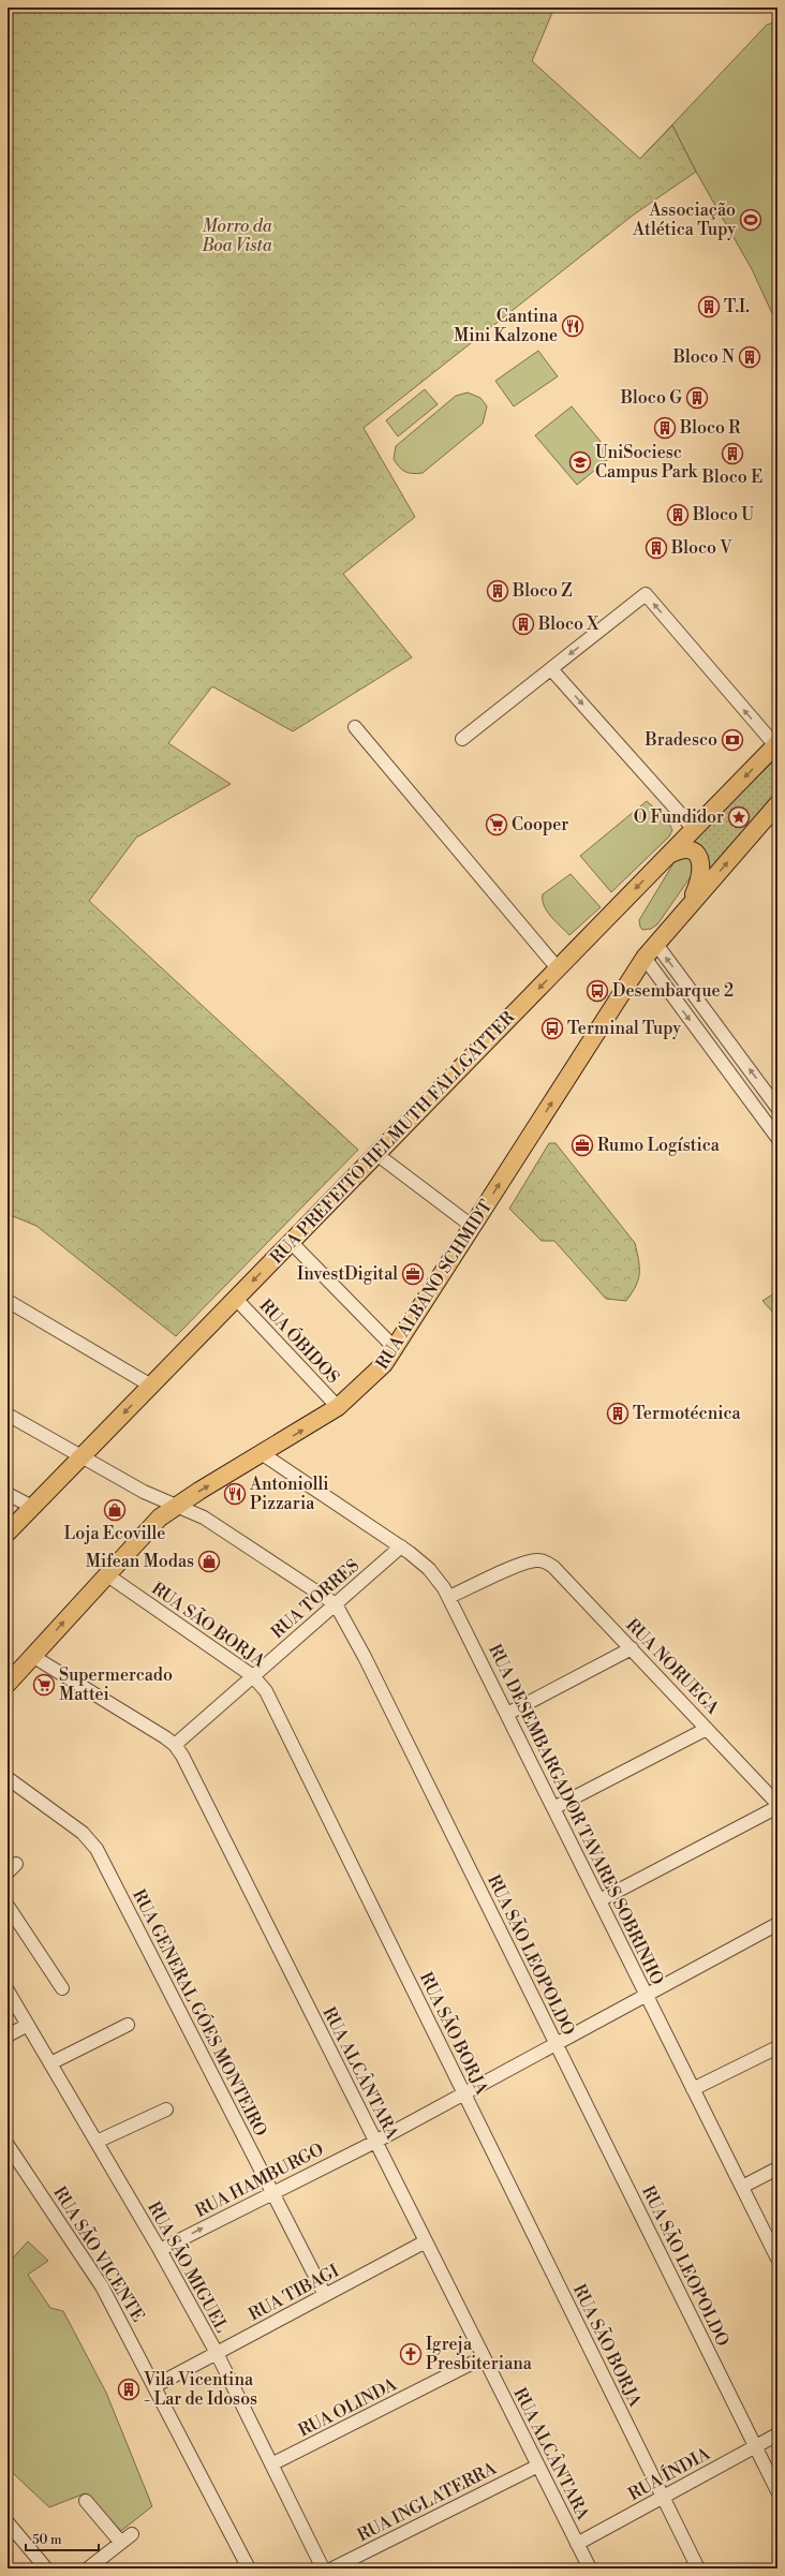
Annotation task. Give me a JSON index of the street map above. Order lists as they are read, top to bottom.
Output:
{
  "streets": {
    "main road": ["RUA PREFEITO HELMUTH FALLGATTER", "RUA ALBANO SCHMIDT"],
    "street": [
      "RUA ÓBIDOS",
      "RUA TORRES",
      "RUA SÃO BORJA",
      "RUA NORUEGA",
      "RUA DESEMBARGADOR TAVARES SOBRINHO",
      "RUA SÃO LEOPOLDO",
      "RUA GENERAL GÓES MONTEIRO",
      "RUA ALCÂNTARA",
      "RUA HAMBURGO",
      "RUA SÃO VICENTE",
      "RUA SÃO MIGUEL",
      "RUA TIBAGI",
      "RUA OLINDA",
      "RUA ÍNDIA",
      "RUA INGLATERRA"
    ]
  },
  "crossings": [
    ["RUA PREFEITO HELMUTH FALLGATTER", "RUA ÓBIDOS"],
    ["RUA PREFEITO HELMUTH FALLGATTER", "RUA SÃO LEOPOLDO"],
    ["RUA ALBANO SCHMIDT", "RUA ÓBIDOS"],
    ["RUA ALBANO SCHMIDT", "RUA SÃO BORJA"],
    ["RUA ALBANO SCHMIDT", "RUA DESEMBARGADOR TAVARES SOBRINHO"],
    ["RUA ALBANO SCHMIDT", "RUA SÃO LEOPOLDO"],
    ["RUA ALBANO SCHMIDT", "RUA ALCÂNTARA"],
    ["RUA TORRES", "RUA SÃO BORJA"],
    ["RUA TORRES", "RUA DESEMBARGADOR TAVARES SOBRINHO"],
    ["RUA TORRES", "RUA SÃO LEOPOLDO"],
    ["RUA TORRES", "RUA ALCÂNTARA"],
    ["RUA SÃO BORJA", "RUA HAMBURGO"],
    ["RUA SÃO BORJA", "RUA ÍNDIA"],
    ["RUA NORUEGA", "RUA DESEMBARGADOR TAVARES SOBRINHO"],
    ["RUA DESEMBARGADOR TAVARES SOBRINHO", "RUA HAMBURGO"],
    ["RUA SÃO LEOPOLDO", "RUA HAMBURGO"],
    ["RUA SÃO LEOPOLDO", "RUA ÍNDIA"],
    ["RUA GENERAL GÓES MONTEIRO", "RUA HAMBURGO"],
    ["RUA GENERAL GÓES MONTEIRO", "RUA TIBAGI"],
    ["RUA ALCÂNTARA", "RUA HAMBURGO"],
    ["RUA ALCÂNTARA", "RUA TIBAGI"],
    ["RUA ALCÂNTARA", "RUA OLINDA"],
    ["RUA ALCÂNTARA", "RUA ÍNDIA"],
    ["RUA ALCÂNTARA", "RUA INGLATERRA"],
    ["RUA HAMBURGO", "RUA SÃO MIGUEL"],
    ["RUA SÃO VICENTE", "RUA TIBAGI"],
    ["RUA SÃO MIGUEL", "RUA TIBAGI"],
    ["RUA SÃO MIGUEL", "RUA OLINDA"]
  ],
  "one_way": ["RUA PREFEITO HELMUTH FALLGATTER", "RUA ALBANO SCHMIDT"],
  "parks": ["Morro da Boa Vista"],
  "places": {
    "sports": ["Associação Atlética Tupy"],
    "building": [
      "T.I.",
      "Bloco N",
      "Bloco G",
      "Bloco R",
      "Bloco E",
      "Bloco U",
      "Bloco V",
      "Bloco Z",
      "Bloco X",
      "Termotécnica",
      "Vila Vicentina - Lar de Idosos"
    ],
    "restaurant": ["Cantina Mini Kalzone", "Antoniolli Pizzaria"],
    "school or university": ["UniSociesc Campus Park"],
    "bank": ["Bradesco"],
    "place": ["O Fundidor"],
    "supermarket": ["Cooper", "Supermercado Mattei"],
    "bus stop": ["Desembarque 2", "Terminal Tupy"],
    "office": ["Rumo Logística", "InvestDigital"],
    "shop": ["Loja Ecoville", "Mifean Modas"],
    "church": ["Igreja Presbiteriana"]
  },
  "scale_bar": "50 m"
}
